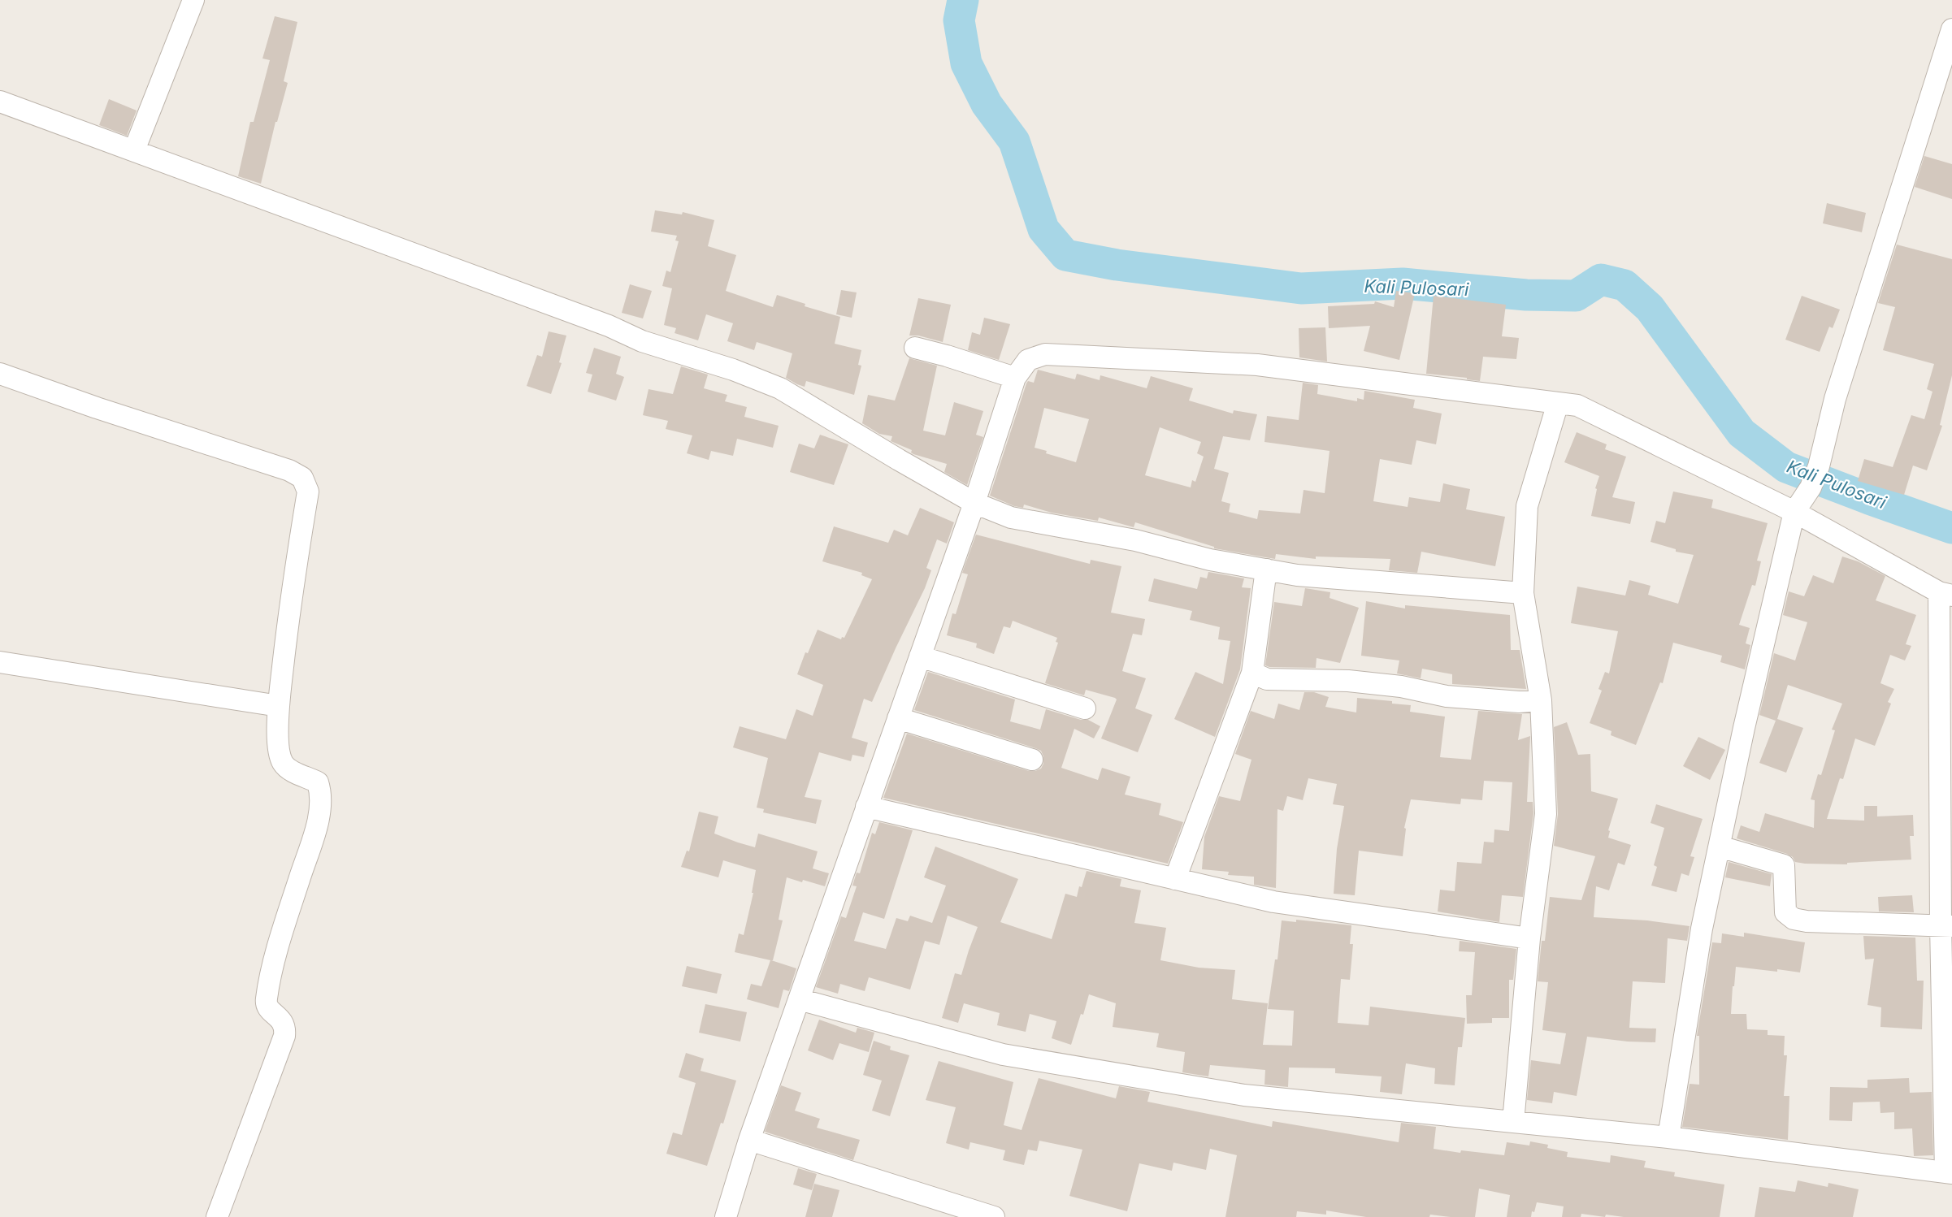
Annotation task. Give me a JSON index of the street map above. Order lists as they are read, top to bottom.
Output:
{
  "water": ["Kali Pulosari"]
}
